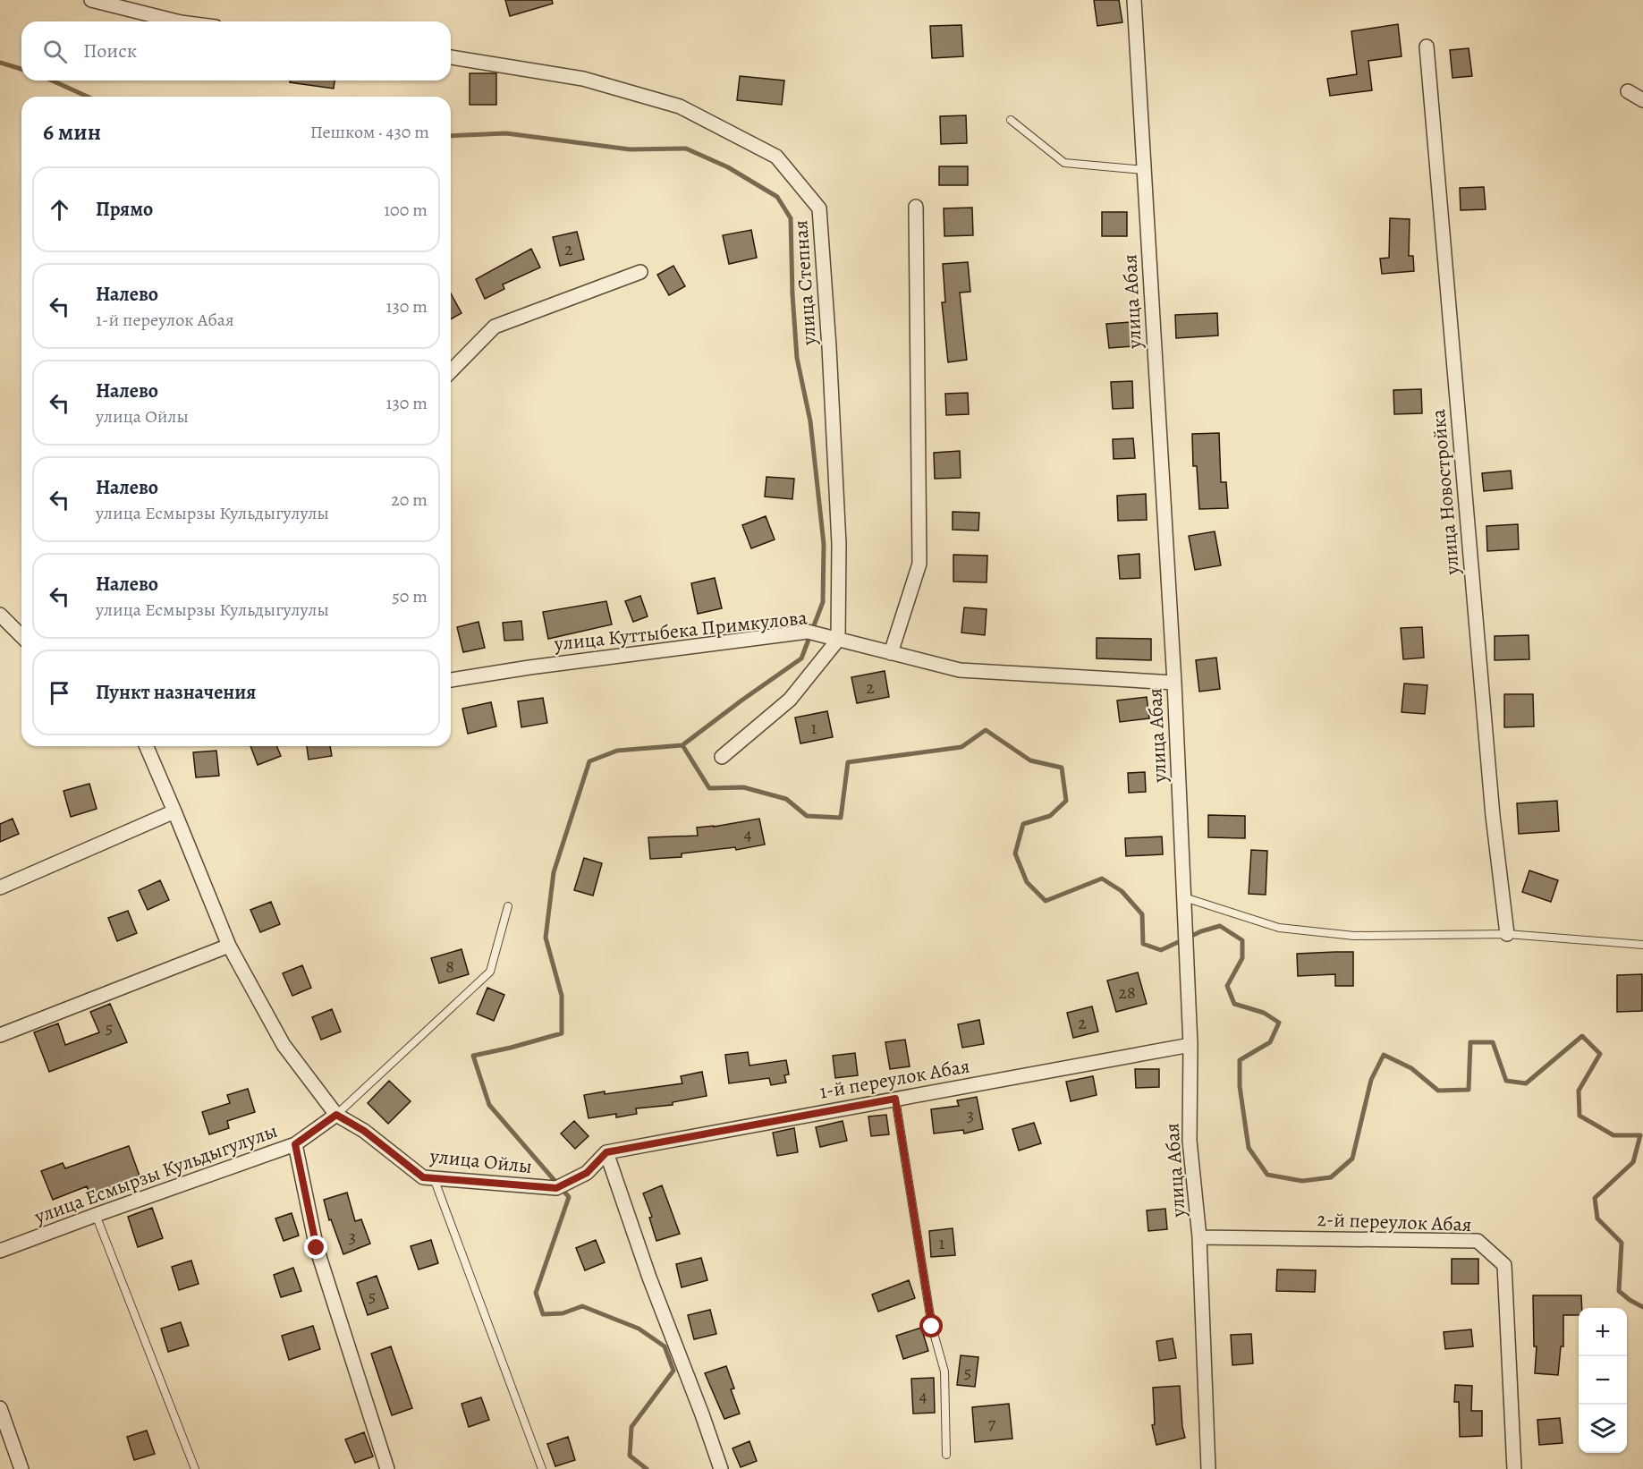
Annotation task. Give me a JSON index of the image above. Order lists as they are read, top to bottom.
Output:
{
  "streets": {
    "street": [
      "улица Степная",
      "улица Абая",
      "улица Новостройка",
      "улица Куттыбека Примкулова",
      "1-й переулок Абая",
      "улица Ойлы",
      "улица Есмырзы Кульдыгулулы",
      "2-й переулок Абая"
    ]
  },
  "crossings": [
    ["улица Степная", "улица Куттыбека Примкулова"],
    ["улица Абая", "улица Куттыбека Примкулова"],
    ["улица Абая", "1-й переулок Абая"],
    ["улица Абая", "2-й переулок Абая"],
    ["1-й переулок Абая", "улица Ойлы"],
    ["улица Ойлы", "улица Есмырзы Кульдыгулулы"]
  ],
  "house_numbers": [
    "2",
    "2",
    "1",
    "4",
    "8",
    "28",
    "2",
    "5",
    "3",
    "3",
    "1",
    "5",
    "5",
    "4",
    "7"
  ],
  "page": {
    "search": "Поиск",
    "heading": ["6 мин", "Пешком · 430 m"],
    "list": [
      ["Прямо", "100 m"],
      ["Налево", "1-й переулок Абая", "130 m"],
      ["Налево", "улица Ойлы", "130 m"],
      ["Налево", "улица Есмырзы Кульдыгулулы", "20 m"],
      ["Налево", "улица Есмырзы Кульдыгулулы", "50 m"],
      "Пункт назначения"
    ],
    "map_buttons": ["+", "−"]
  }
}
